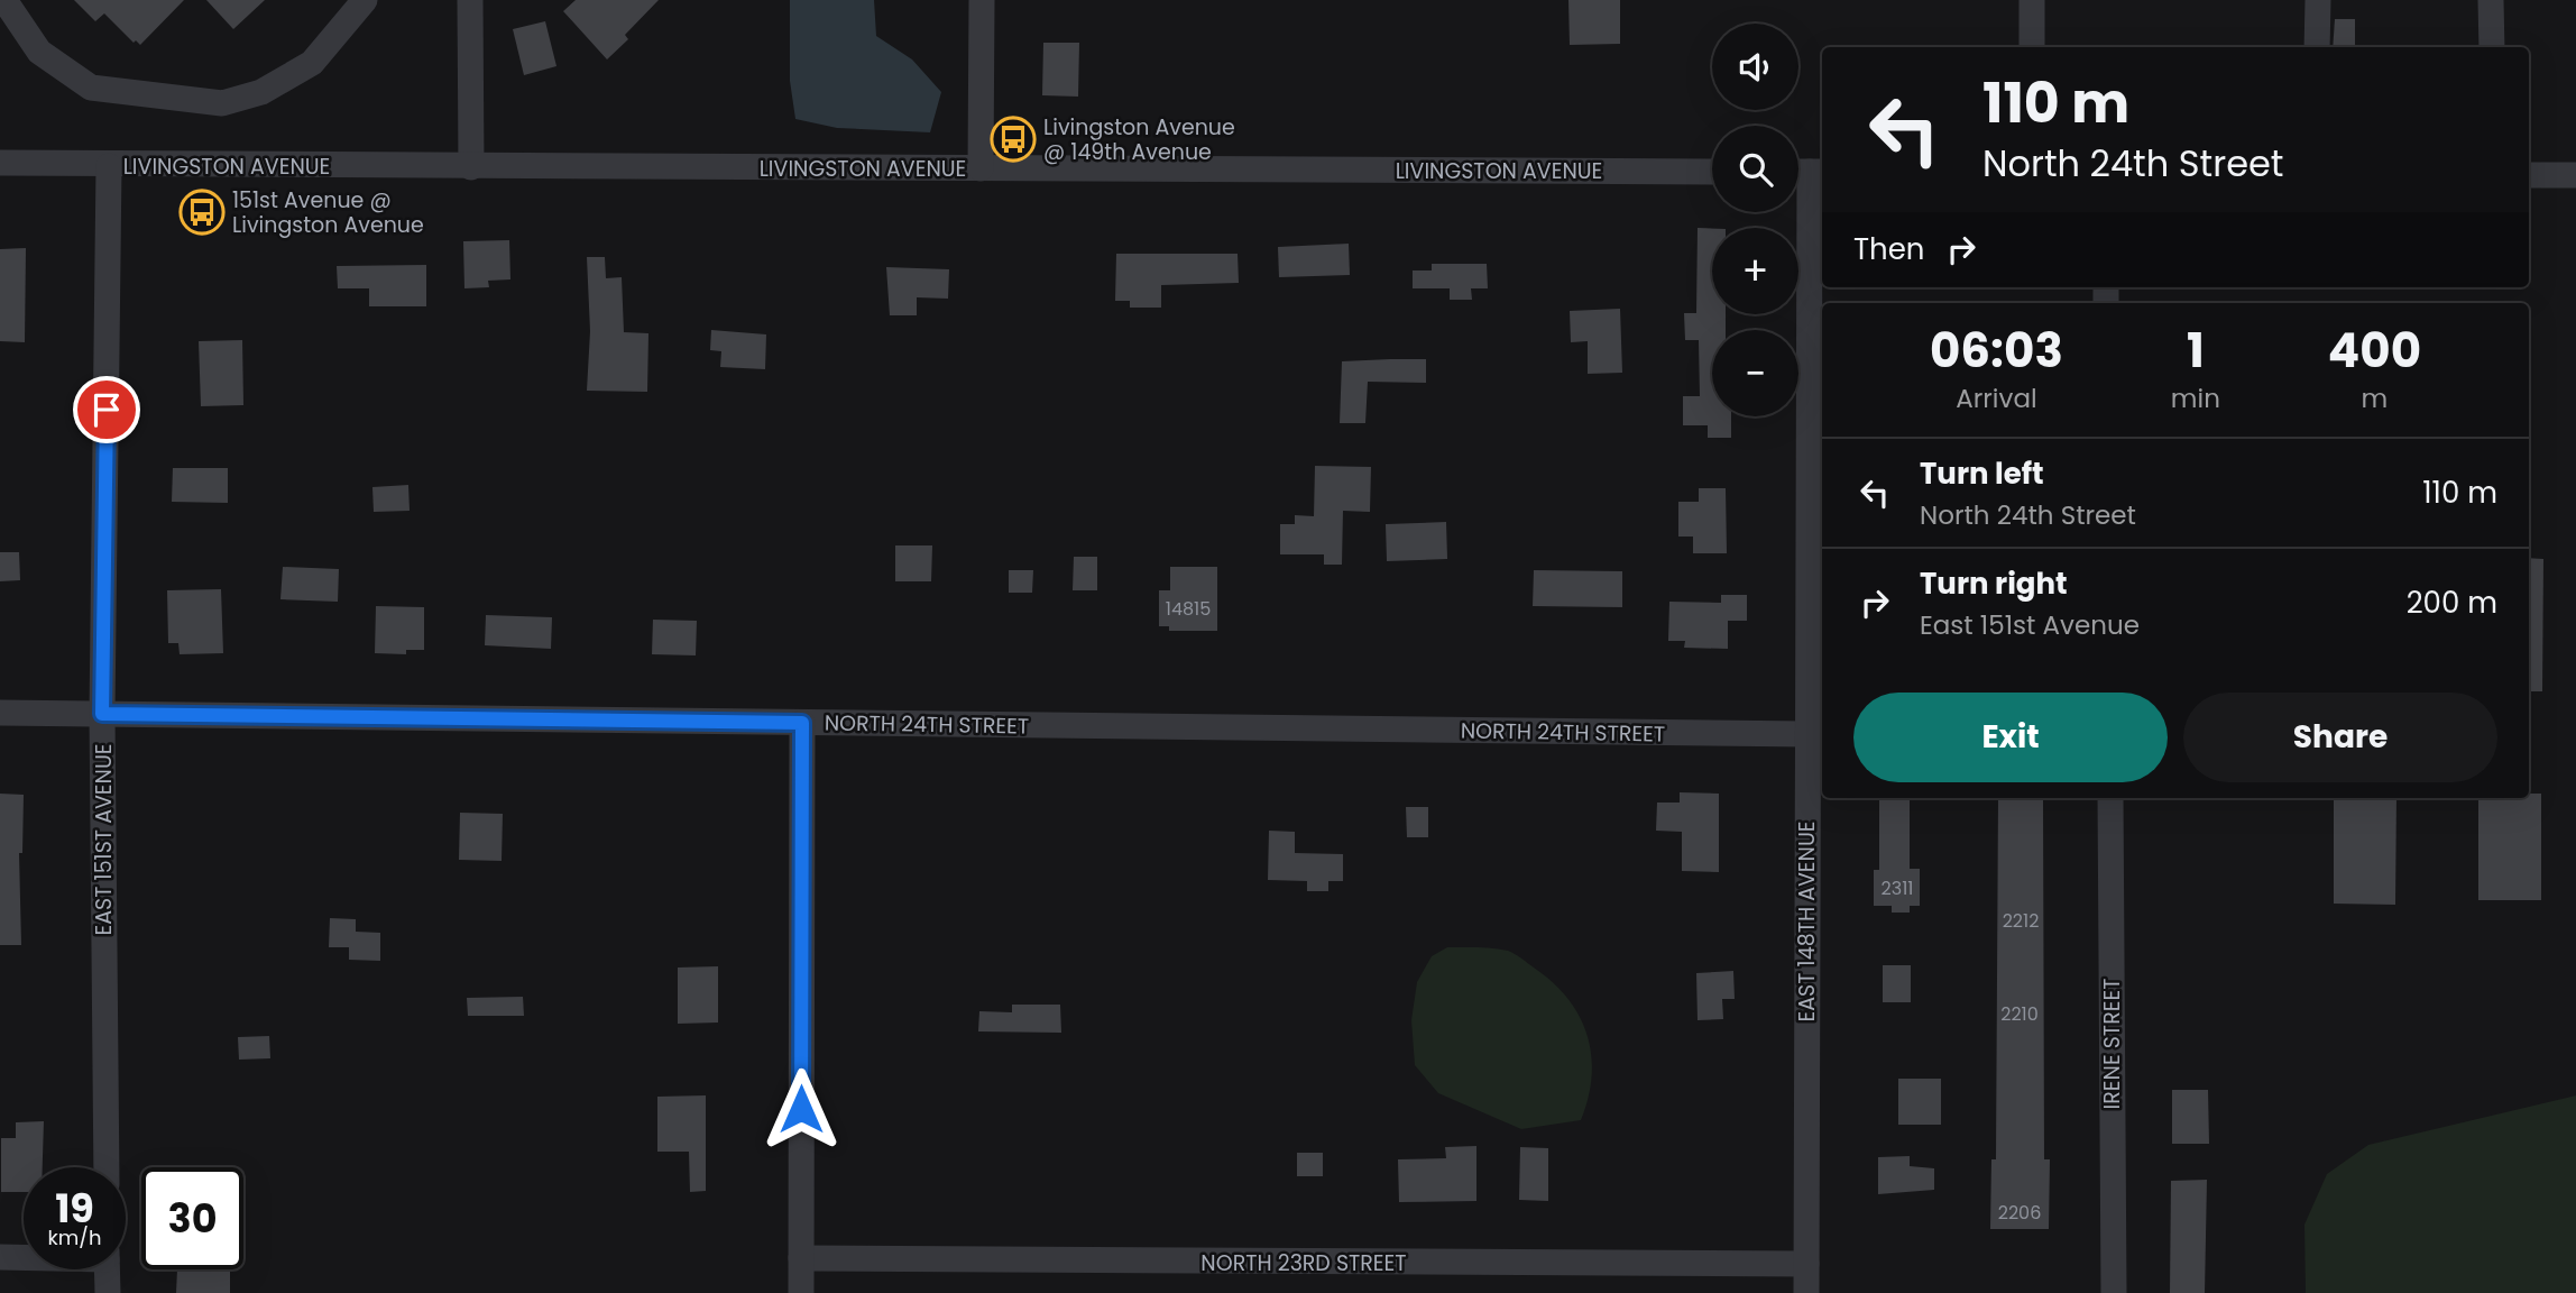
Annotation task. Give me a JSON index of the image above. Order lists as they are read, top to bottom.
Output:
{
  "streets": {
    "street": [
      "LIVINGSTON AVENUE",
      "NORTH 24TH STREET",
      "EAST 151ST AVENUE",
      "EAST 148TH AVENUE",
      "IRENE STREET",
      "NORTH 23RD STREET"
    ]
  },
  "crossings": [
    ["LIVINGSTON AVENUE", "EAST 151ST AVENUE"],
    ["NORTH 24TH STREET", "EAST 151ST AVENUE"],
    ["NORTH 24TH STREET", "EAST 148TH AVENUE"],
    ["EAST 148TH AVENUE", "NORTH 23RD STREET"]
  ],
  "places": {
    "bus stop": ["Livingston Avenue @ 149th Avenue", "151st Avenue @ Livingston Avenue"]
  },
  "house_numbers": [
    "14815",
    "2311",
    "2212",
    "2210",
    "2206"
  ],
  "page": {
    "map_buttons": ["+", "−"],
    "turn": ["110 m", "North 24th Street"],
    "then": "Then",
    "eta": [
      "06:03",
      "Arrival",
      "1",
      "min",
      "400",
      "m"
    ],
    "list": [
      {
        "name": "Turn left",
        "note": "North 24th Street",
        "value": "110 m"
      },
      {
        "name": "Turn right",
        "note": "East 151st Avenue",
        "value": "200 m"
      }
    ],
    "buttons": ["Exit", "Share"],
    "speed": "19 km/h",
    "limit": "30"
  }
}
